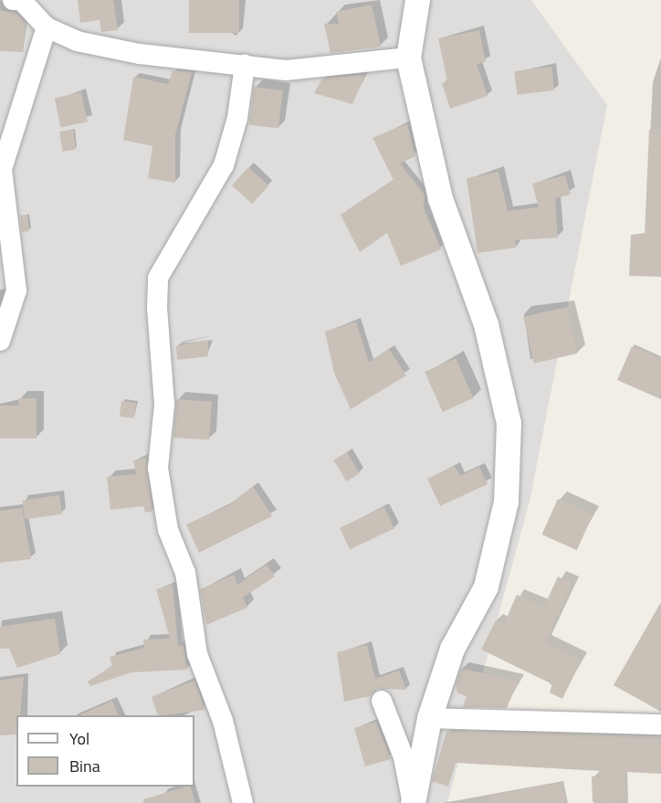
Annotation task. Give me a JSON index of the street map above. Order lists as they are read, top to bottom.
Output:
{
  "legend": ["Yol", "Bina"]
}
